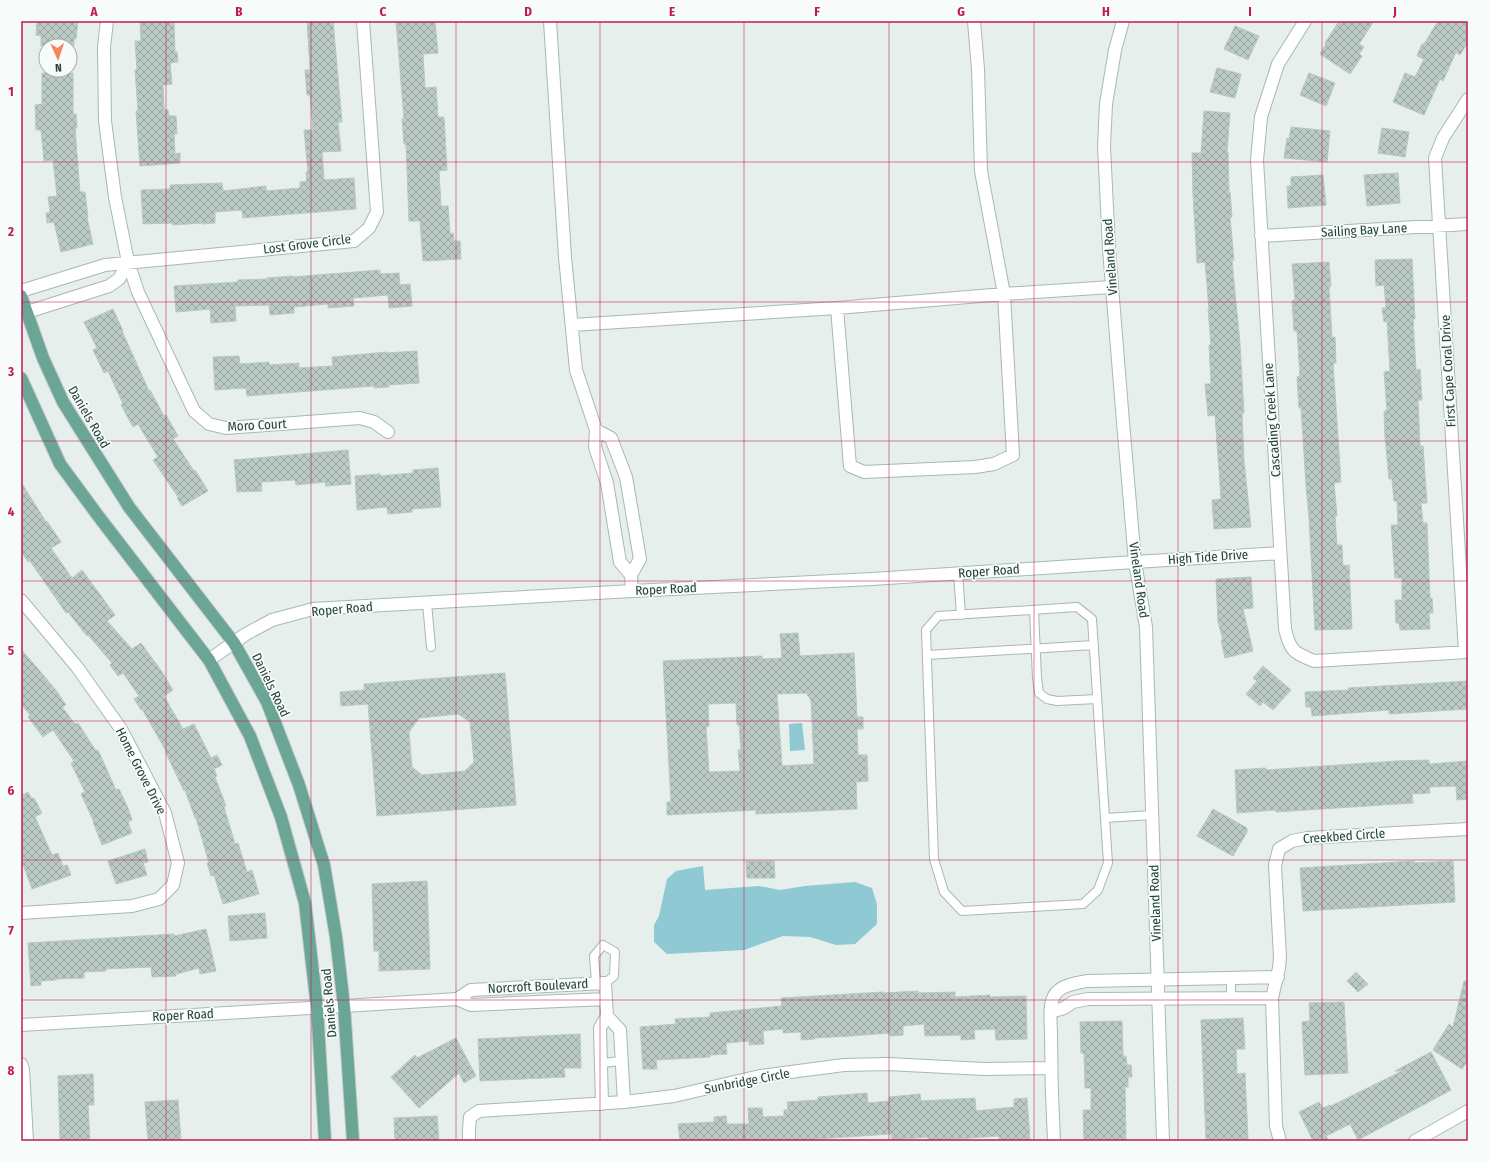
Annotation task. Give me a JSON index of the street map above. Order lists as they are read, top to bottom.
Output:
{
  "streets": {
    "main road": ["Daniels Road"],
    "street": [
      "Sailing Bay Lane",
      "Lost Grove Circle",
      "Vineland Road",
      "First Cape Coral Drive",
      "Cascading Creek Lane",
      "Moro Court",
      "High Tide Drive",
      "Roper Road",
      "Home Grove Drive",
      "Creekbed Circle",
      "Norcroft Boulevard",
      "Sunbridge Circle"
    ]
  },
  "crossings": [
    ["Sailing Bay Lane", "First Cape Coral Drive"],
    ["Sailing Bay Lane", "Cascading Creek Lane"],
    ["Lost Grove Circle", "Moro Court"],
    ["Vineland Road", "High Tide Drive"],
    ["Vineland Road", "Roper Road"],
    ["First Cape Coral Drive", "Cascading Creek Lane"],
    ["Daniels Road", "Roper Road"],
    ["Daniels Road", "Norcroft Boulevard"],
    ["Cascading Creek Lane", "High Tide Drive"],
    ["High Tide Drive", "Roper Road"],
    ["Roper Road", "Norcroft Boulevard"],
    ["Norcroft Boulevard", "Sunbridge Circle"]
  ],
  "north": "bottom",
  "grid": {
    "columns": [
      "A",
      "B",
      "C",
      "D",
      "E",
      "F",
      "G",
      "H",
      "I",
      "J"
    ],
    "rows": [
      "1",
      "2",
      "3",
      "4",
      "5",
      "6",
      "7",
      "8"
    ]
  }
}
